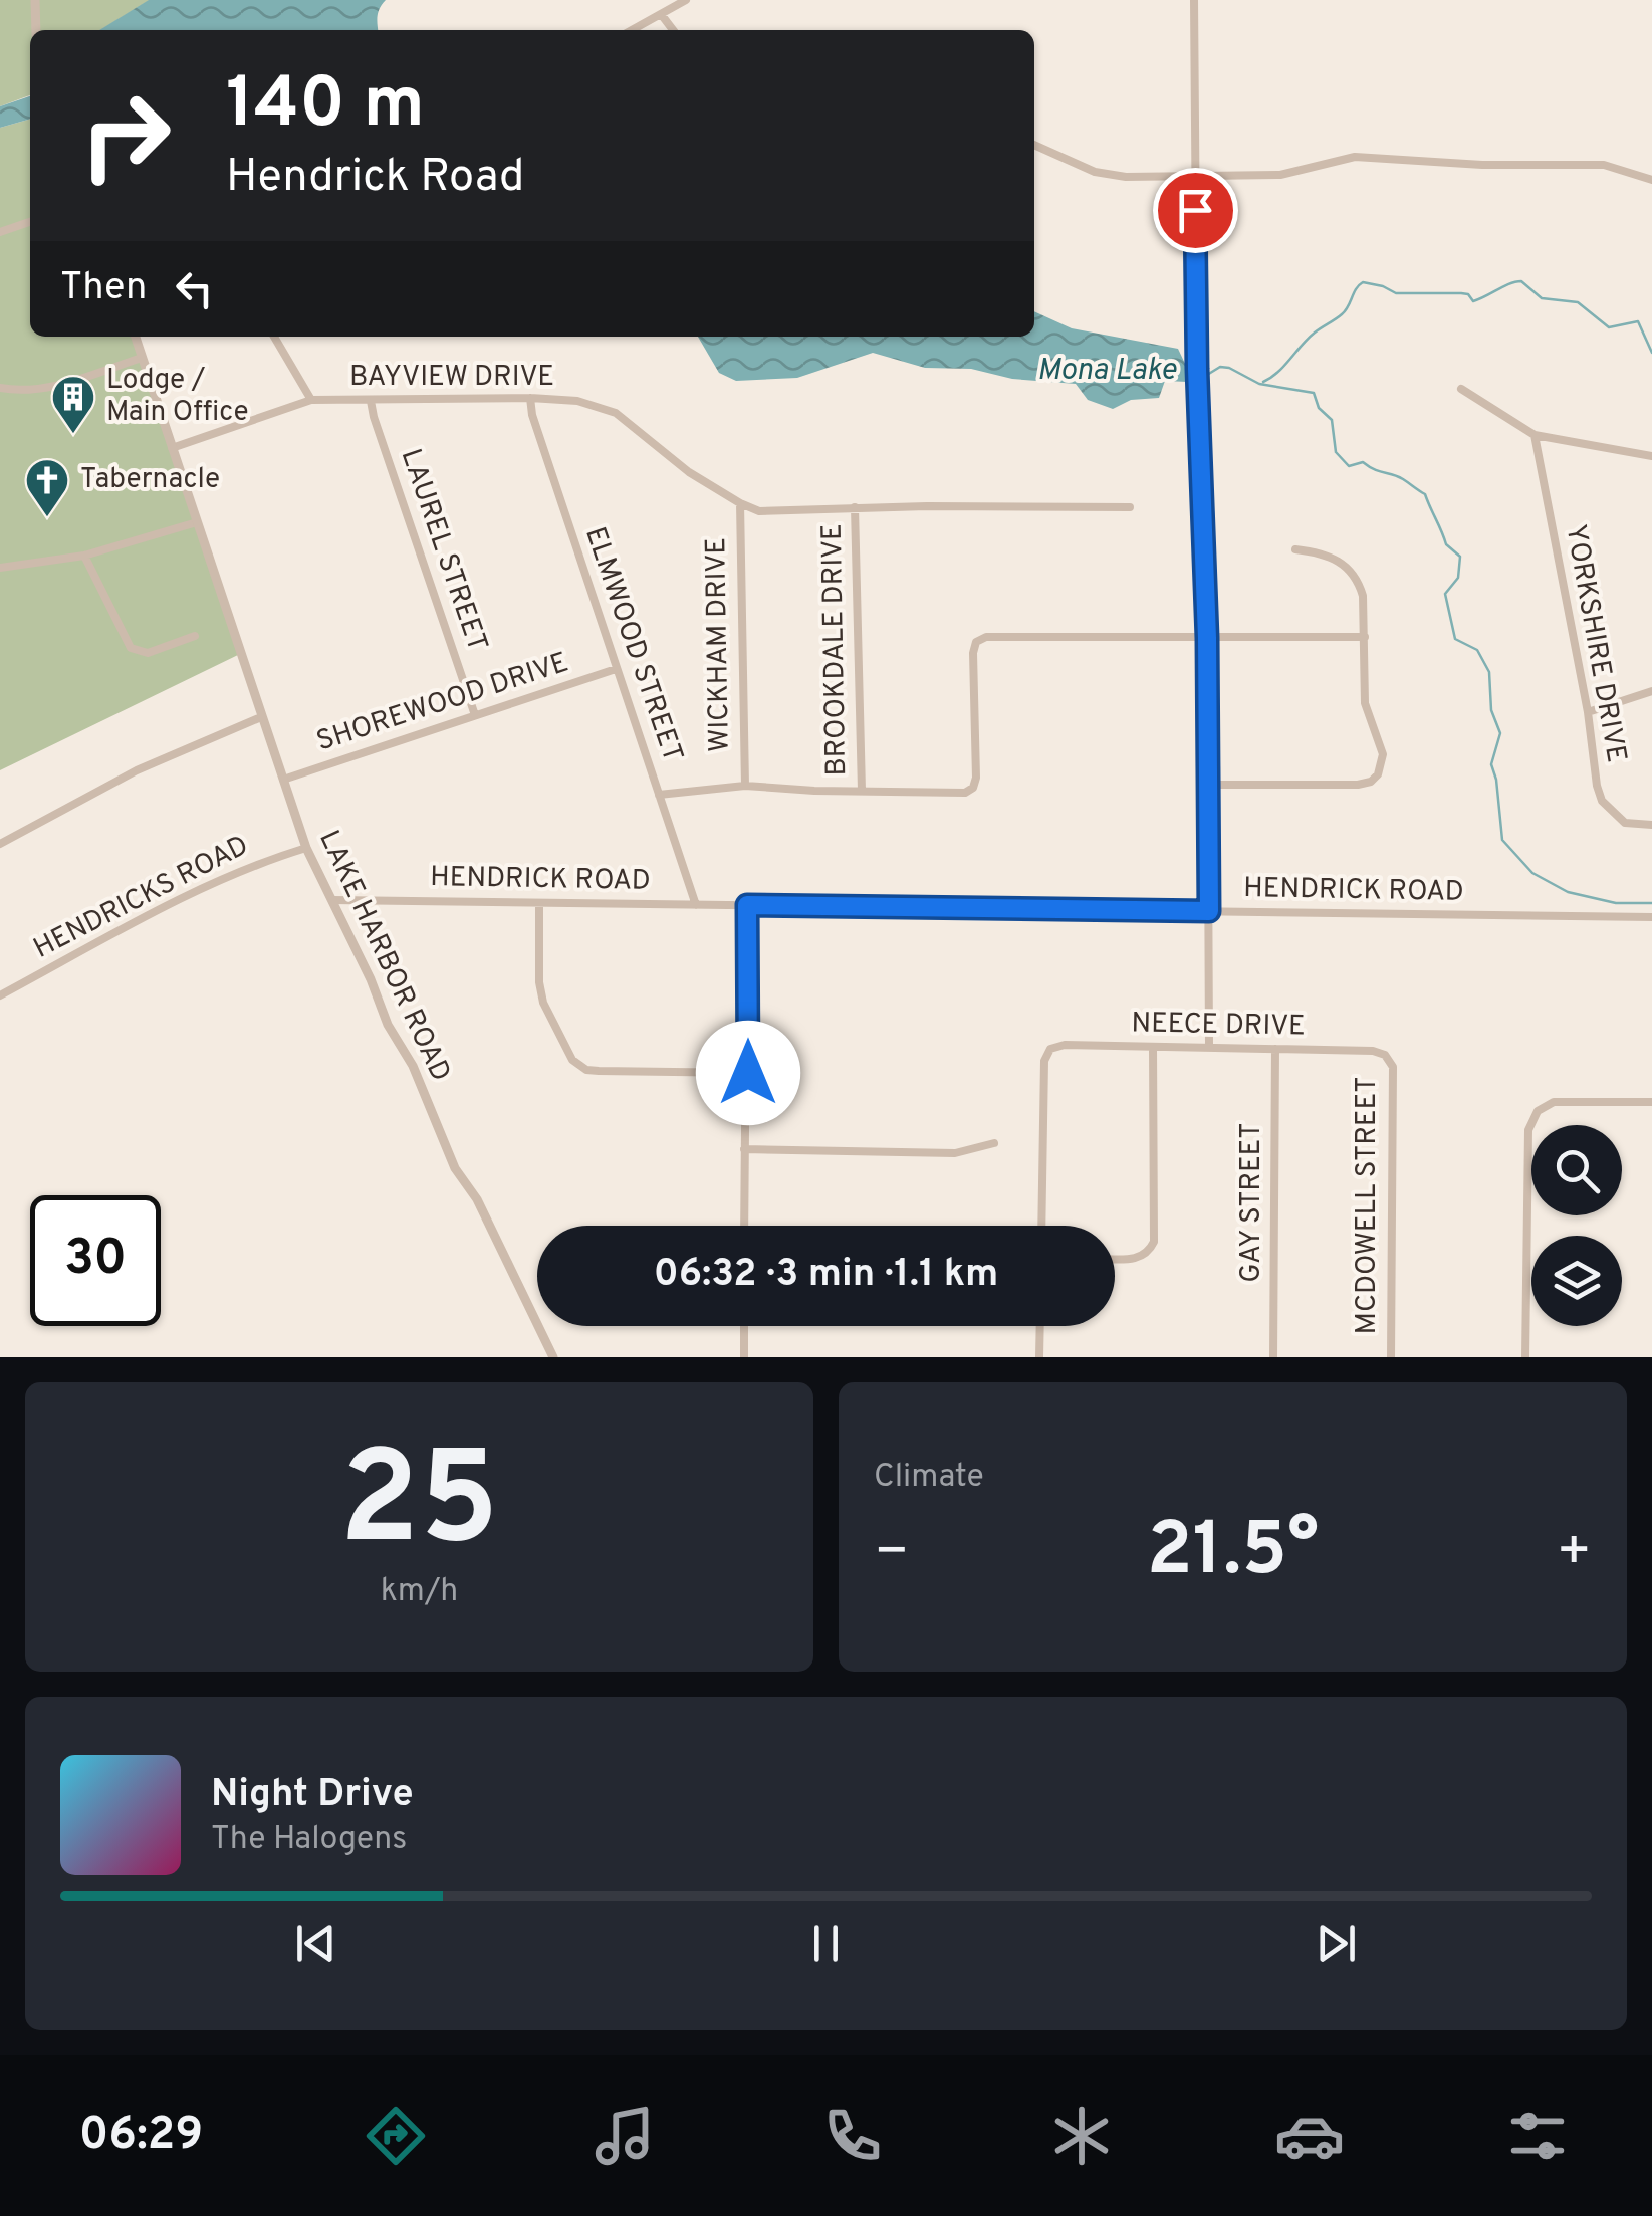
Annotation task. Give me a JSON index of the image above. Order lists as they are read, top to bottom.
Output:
{
  "streets": {
    "street": [
      "BAYVIEW DRIVE",
      "LAUREL STREET",
      "YORKSHIRE DRIVE",
      "ELMWOOD STREET",
      "WICKHAM DRIVE",
      "BROOKDALE DRIVE",
      "SHOREWOOD DRIVE",
      "HENDRICK ROAD",
      "HENDRICKS ROAD",
      "LAKE HARBOR ROAD",
      "NEECE DRIVE",
      "GAY STREET",
      "MCDOWELL STREET"
    ]
  },
  "crossings": [
    ["BAYVIEW DRIVE", "LAUREL STREET"],
    ["BAYVIEW DRIVE", "ELMWOOD STREET"],
    ["BAYVIEW DRIVE", "WICKHAM DRIVE"],
    ["BAYVIEW DRIVE", "BROOKDALE DRIVE"],
    ["BAYVIEW DRIVE", "LAKE HARBOR ROAD"],
    ["LAUREL STREET", "SHOREWOOD DRIVE"],
    ["ELMWOOD STREET", "SHOREWOOD DRIVE"],
    ["ELMWOOD STREET", "HENDRICK ROAD"],
    ["SHOREWOOD DRIVE", "LAKE HARBOR ROAD"],
    ["HENDRICK ROAD", "LAKE HARBOR ROAD"],
    ["HENDRICKS ROAD", "LAKE HARBOR ROAD"],
    ["NEECE DRIVE", "GAY STREET"],
    ["NEECE DRIVE", "MCDOWELL STREET"]
  ],
  "water": ["Mona Lake"],
  "places": {
    "building": ["Lodge / Main Office"],
    "church": ["Tabernacle"]
  },
  "page": {
    "turn": ["140 m", "Hendrick Road"],
    "then": "Then",
    "limit": "30",
    "trip": "06:32 · 3 min · 1.1 km",
    "tile": [
      ["25", "km/h"],
      "Climate"
    ],
    "heat": ["−", "21.5°", "+"],
    "song": ["Night Drive", "The Halogens"],
    "tabs": "06:29"
  }
}
